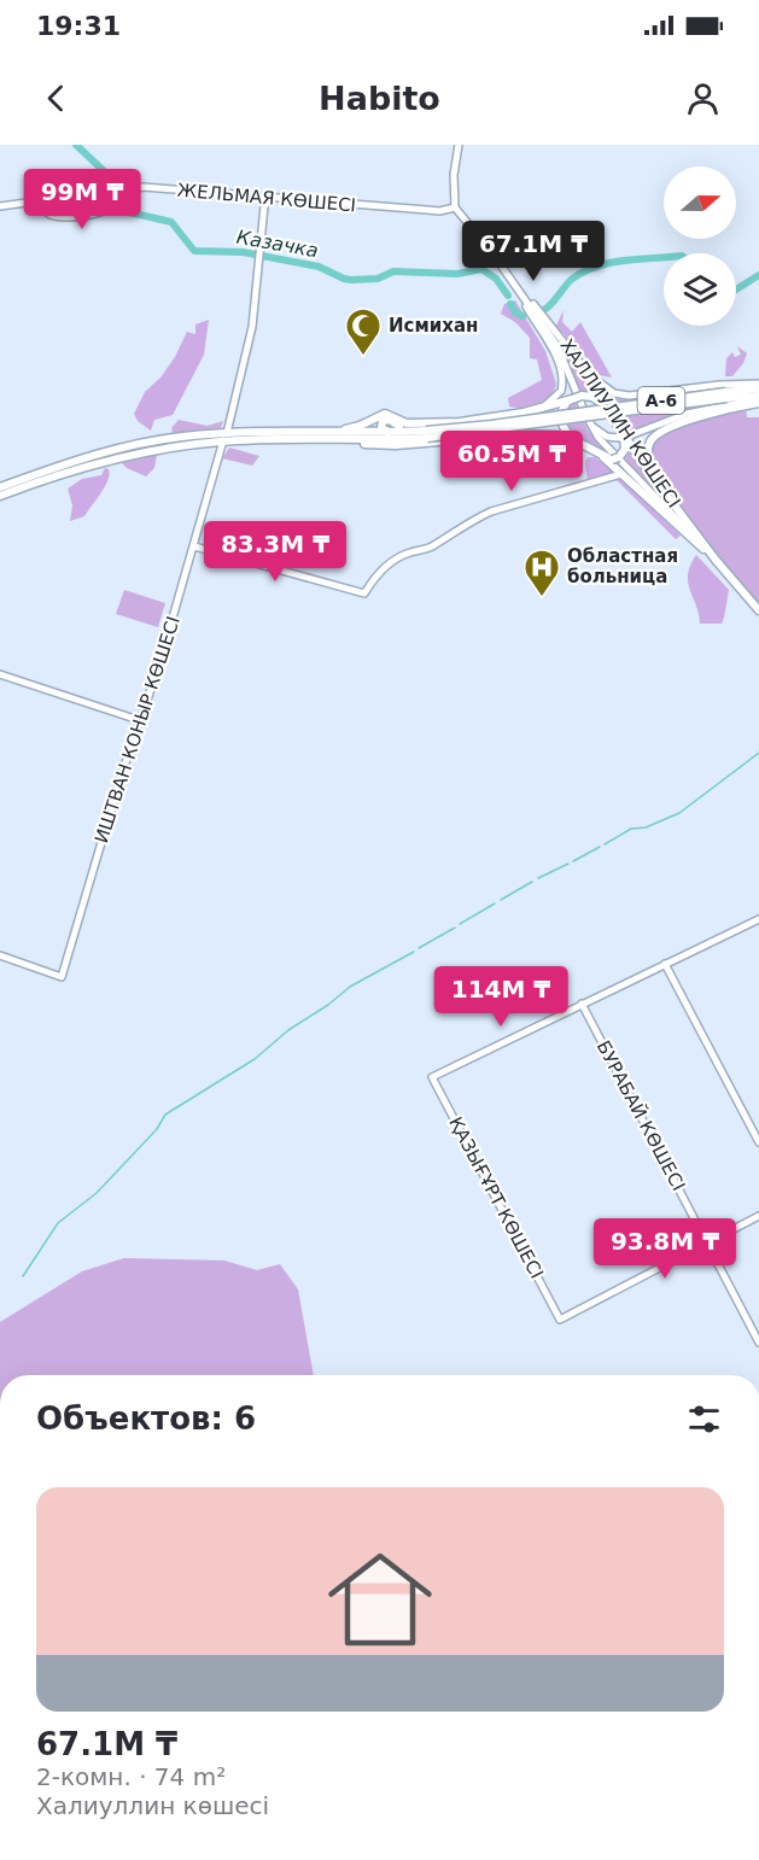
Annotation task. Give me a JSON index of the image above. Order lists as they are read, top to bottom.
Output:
{
  "streets": {
    "main road": ["A-6", "ХАЛЛИУЛИН КӨШЕСІ"],
    "street": [
      "ЖЕЛЬМАЯ КӨШЕСІ",
      "ИШТВАН КОНЫР КӨШЕСІ",
      "БУРАБАЙ КӨШЕСІ",
      "ҚАЗЫҒҰРТ КӨШЕСІ"
    ]
  },
  "crossings": [
    ["ЖЕЛЬМАЯ КӨШЕСІ", "ИШТВАН КОНЫР КӨШЕСІ"],
    ["БУРАБАЙ КӨШЕСІ", "ҚАЗЫҒҰРТ КӨШЕСІ"]
  ],
  "water": ["Казачка"],
  "places": {
    "mosque": ["Исмихан"],
    "hospital": ["Областная больница"]
  },
  "north": "right",
  "page": {
    "status": "19:31",
    "header": "Habito",
    "price": [
      "99M ₸",
      "67.1M ₸",
      "60.5M ₸",
      "83.3M ₸",
      "114M ₸",
      "93.8M ₸"
    ],
    "heading": "Объектов: 6",
    "list": [
      {
        "name": "67.1M ₸",
        "note": "2-комн. · 74 m² · Халиуллин көшесі"
      }
    ]
  }
}
